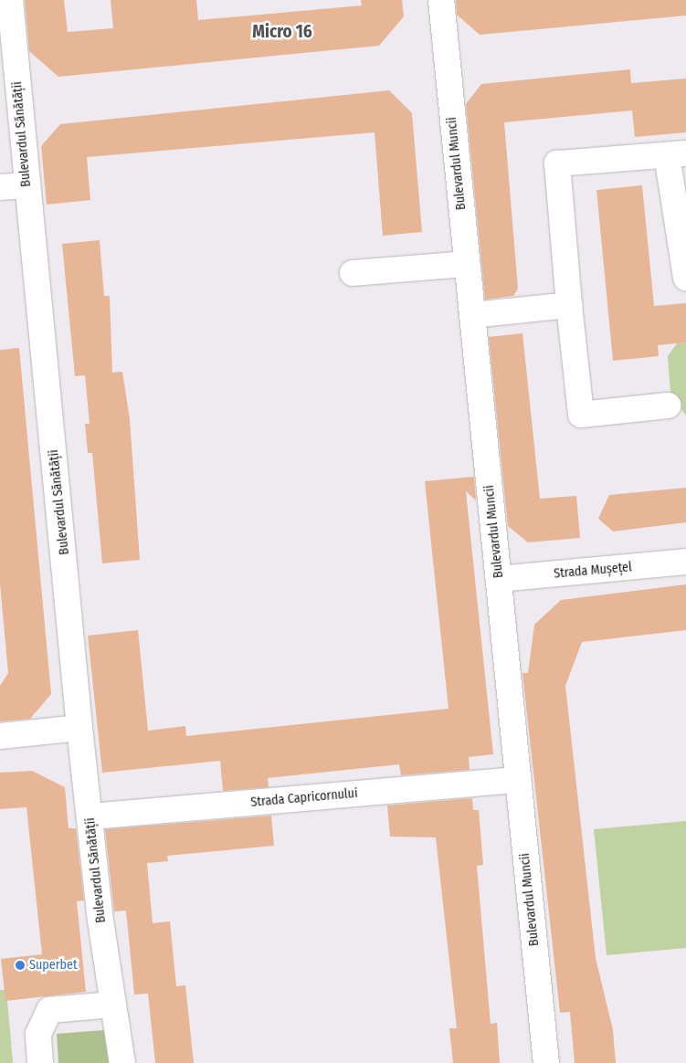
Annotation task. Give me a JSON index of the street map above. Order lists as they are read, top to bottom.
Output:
{
  "streets": {
    "street": [
      "Bulevardul Sănătății",
      "Bulevardul Muncii",
      "Strada Mușețel",
      "Strada Capricornului"
    ]
  },
  "crossings": [
    ["Bulevardul Sănătății", "Strada Capricornului"],
    ["Bulevardul Muncii", "Strada Mușețel"],
    ["Bulevardul Muncii", "Strada Capricornului"]
  ],
  "districts": ["Micro 16"],
  "places": ["Superbet"]
}
